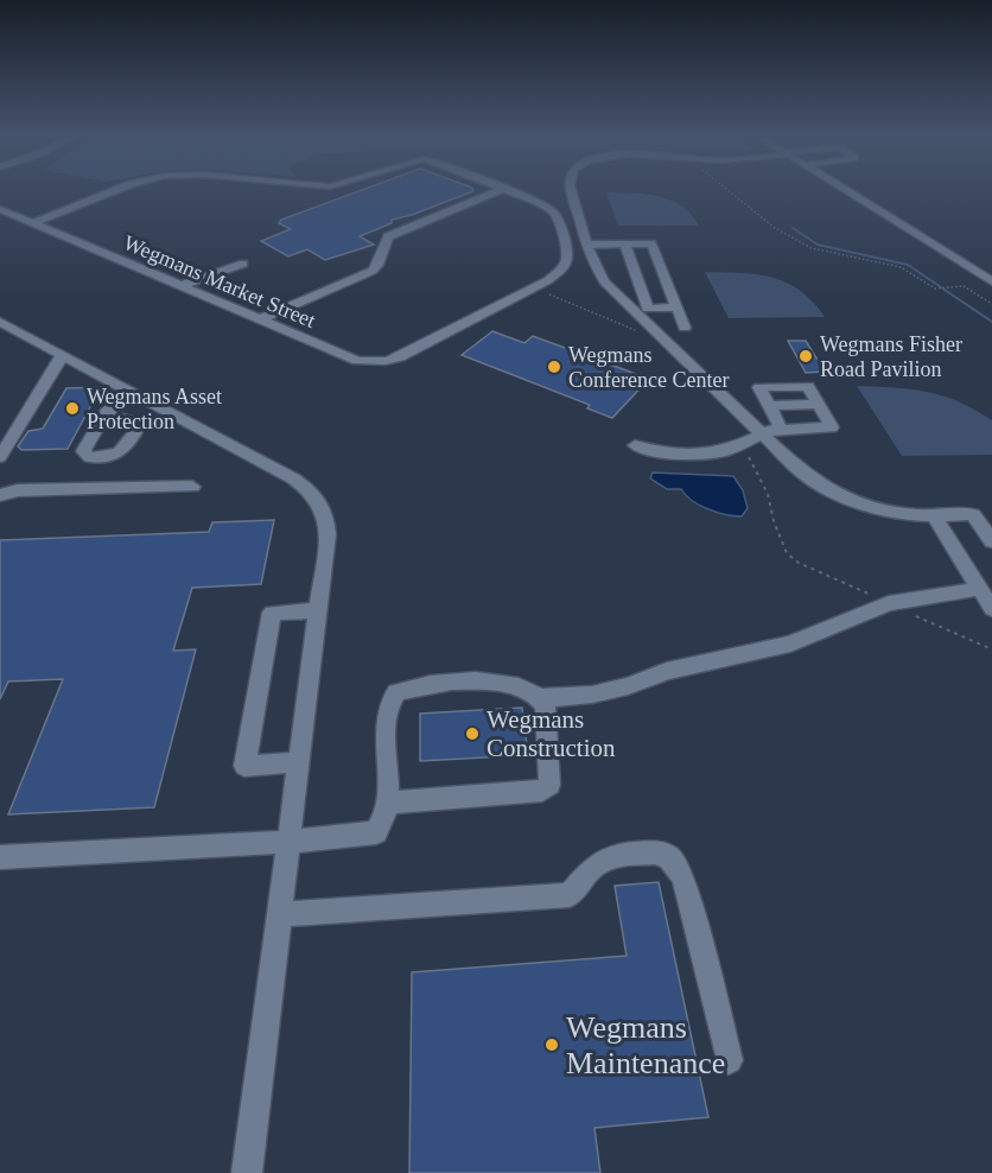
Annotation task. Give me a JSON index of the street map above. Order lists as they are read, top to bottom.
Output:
{
  "streets": {
    "street": ["Wegmans Market Street"]
  },
  "places": [
    "Wegmans Fisher Road Pavilion",
    "Wegmans Conference Center",
    "Wegmans Asset Protection",
    "Wegmans Construction",
    "Wegmans Maintenance"
  ]
}
